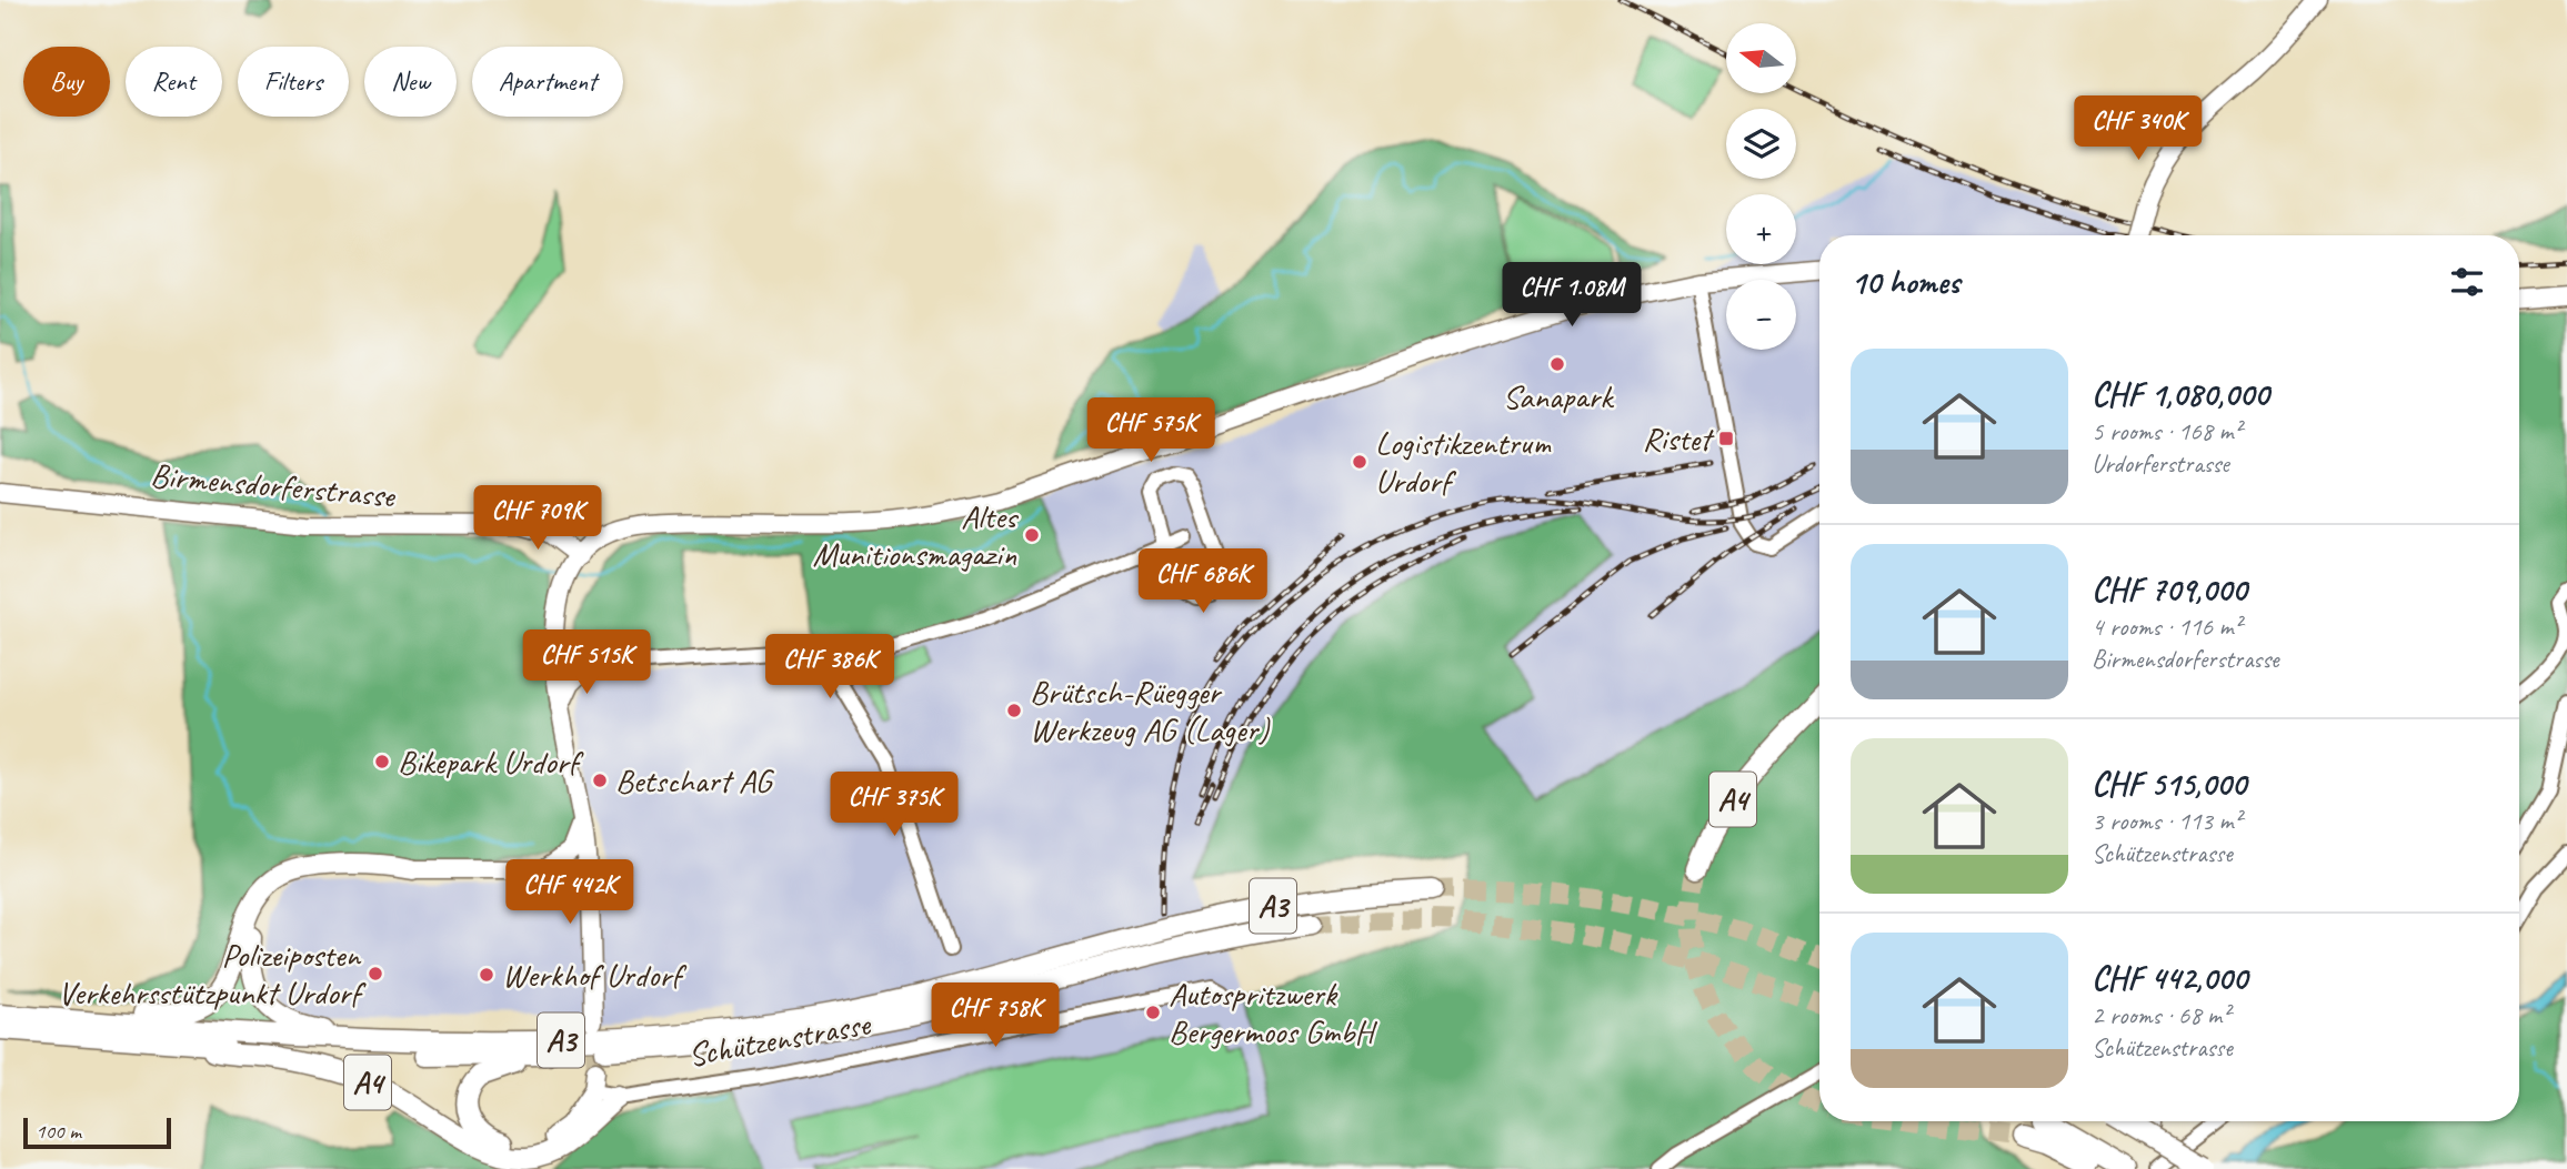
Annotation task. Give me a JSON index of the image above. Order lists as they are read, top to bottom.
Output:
{
  "streets": {
    "highway": ["A4", "A3"],
    "main road": ["Birmensdorferstrasse"],
    "street": ["Schützenstrasse"]
  },
  "crossings": [
    ["A4", "A3"],
    ["A4", "Schützenstrasse"]
  ],
  "places": {
    "other": [
      "Sanapark",
      "Logistikzentrum Urdorf",
      "Altes Munitionsmagazin",
      "Brütsch-Rüegger Werkzeug AG (Lager)",
      "Bikepark Urdorf",
      "Betschart AG",
      "Polizeiposten Verkehrsstützpunkt Urdorf",
      "Werkhof Urdorf",
      "Autospritzwerk Bergermoos GmbH"
    ],
    "transit": ["Ristet"]
  },
  "scale_bar": "100 m",
  "north": "left",
  "page": {
    "map_buttons": ["+", "−"],
    "chip": [
      "Buy",
      "Rent",
      "Filters",
      "New",
      "Apartment"
    ],
    "price": [
      "CHF 340K",
      "CHF 1.08M",
      "CHF 575K",
      "CHF 709K",
      "CHF 686K",
      "CHF 515K",
      "CHF 386K",
      "CHF 375K",
      "CHF 442K",
      "CHF 758K"
    ],
    "heading": "10 homes",
    "list": [
      {
        "name": "CHF 1,080,000",
        "note": "5 rooms · 168 m² · Urdorferstrasse"
      },
      {
        "name": "CHF 709,000",
        "note": "4 rooms · 116 m² · Birmensdorferstrasse"
      },
      {
        "name": "CHF 515,000",
        "note": "3 rooms · 113 m² · Schützenstrasse"
      },
      {
        "name": "CHF 442,000",
        "note": "2 rooms · 68 m² · Schützenstrasse"
      }
    ],
    "scale": "100 m"
  }
}
